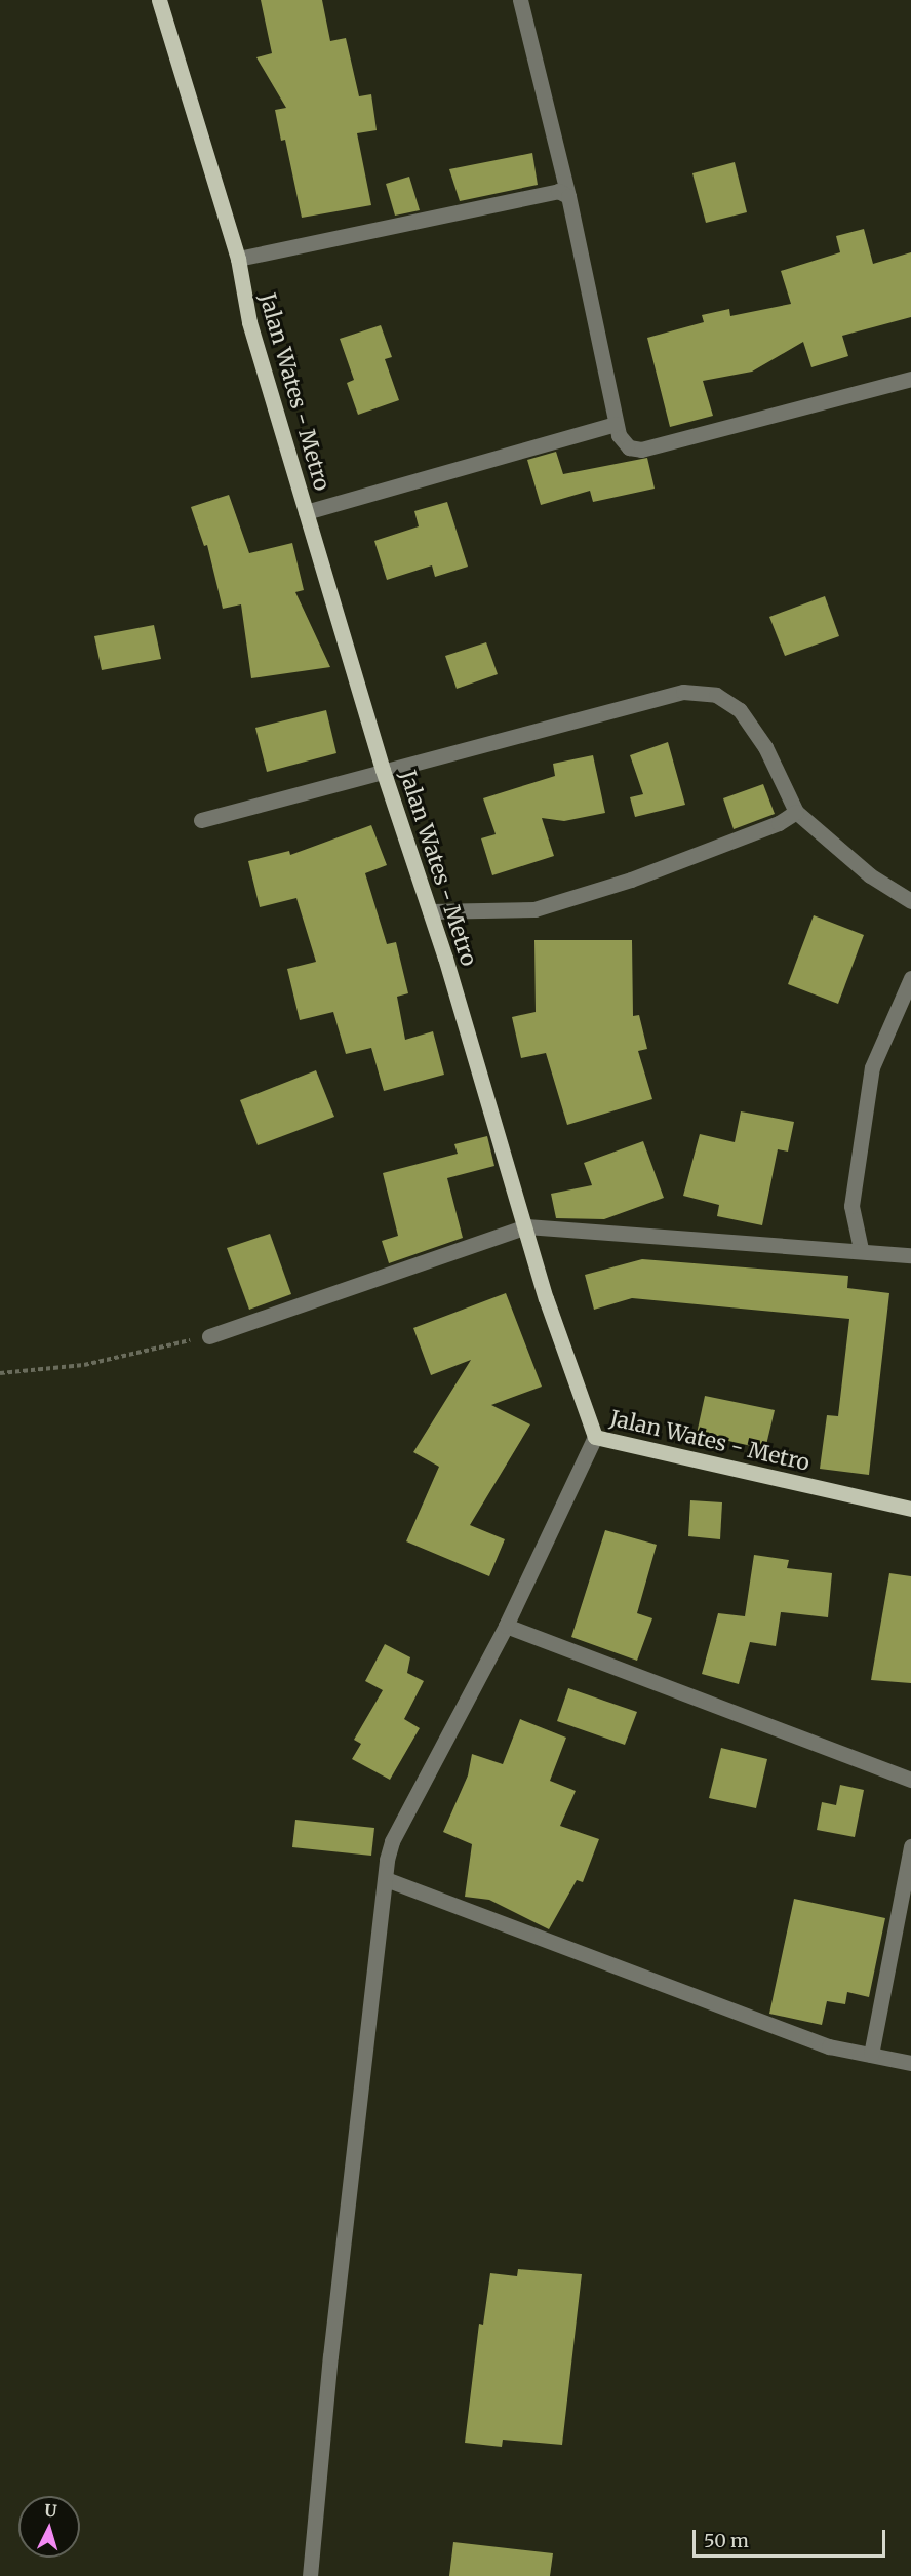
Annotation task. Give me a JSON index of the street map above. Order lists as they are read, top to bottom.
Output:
{
  "streets": {
    "main road": ["Jalan Wates - Metro"]
  },
  "scale_bar": "50 m",
  "north": "top"
}
